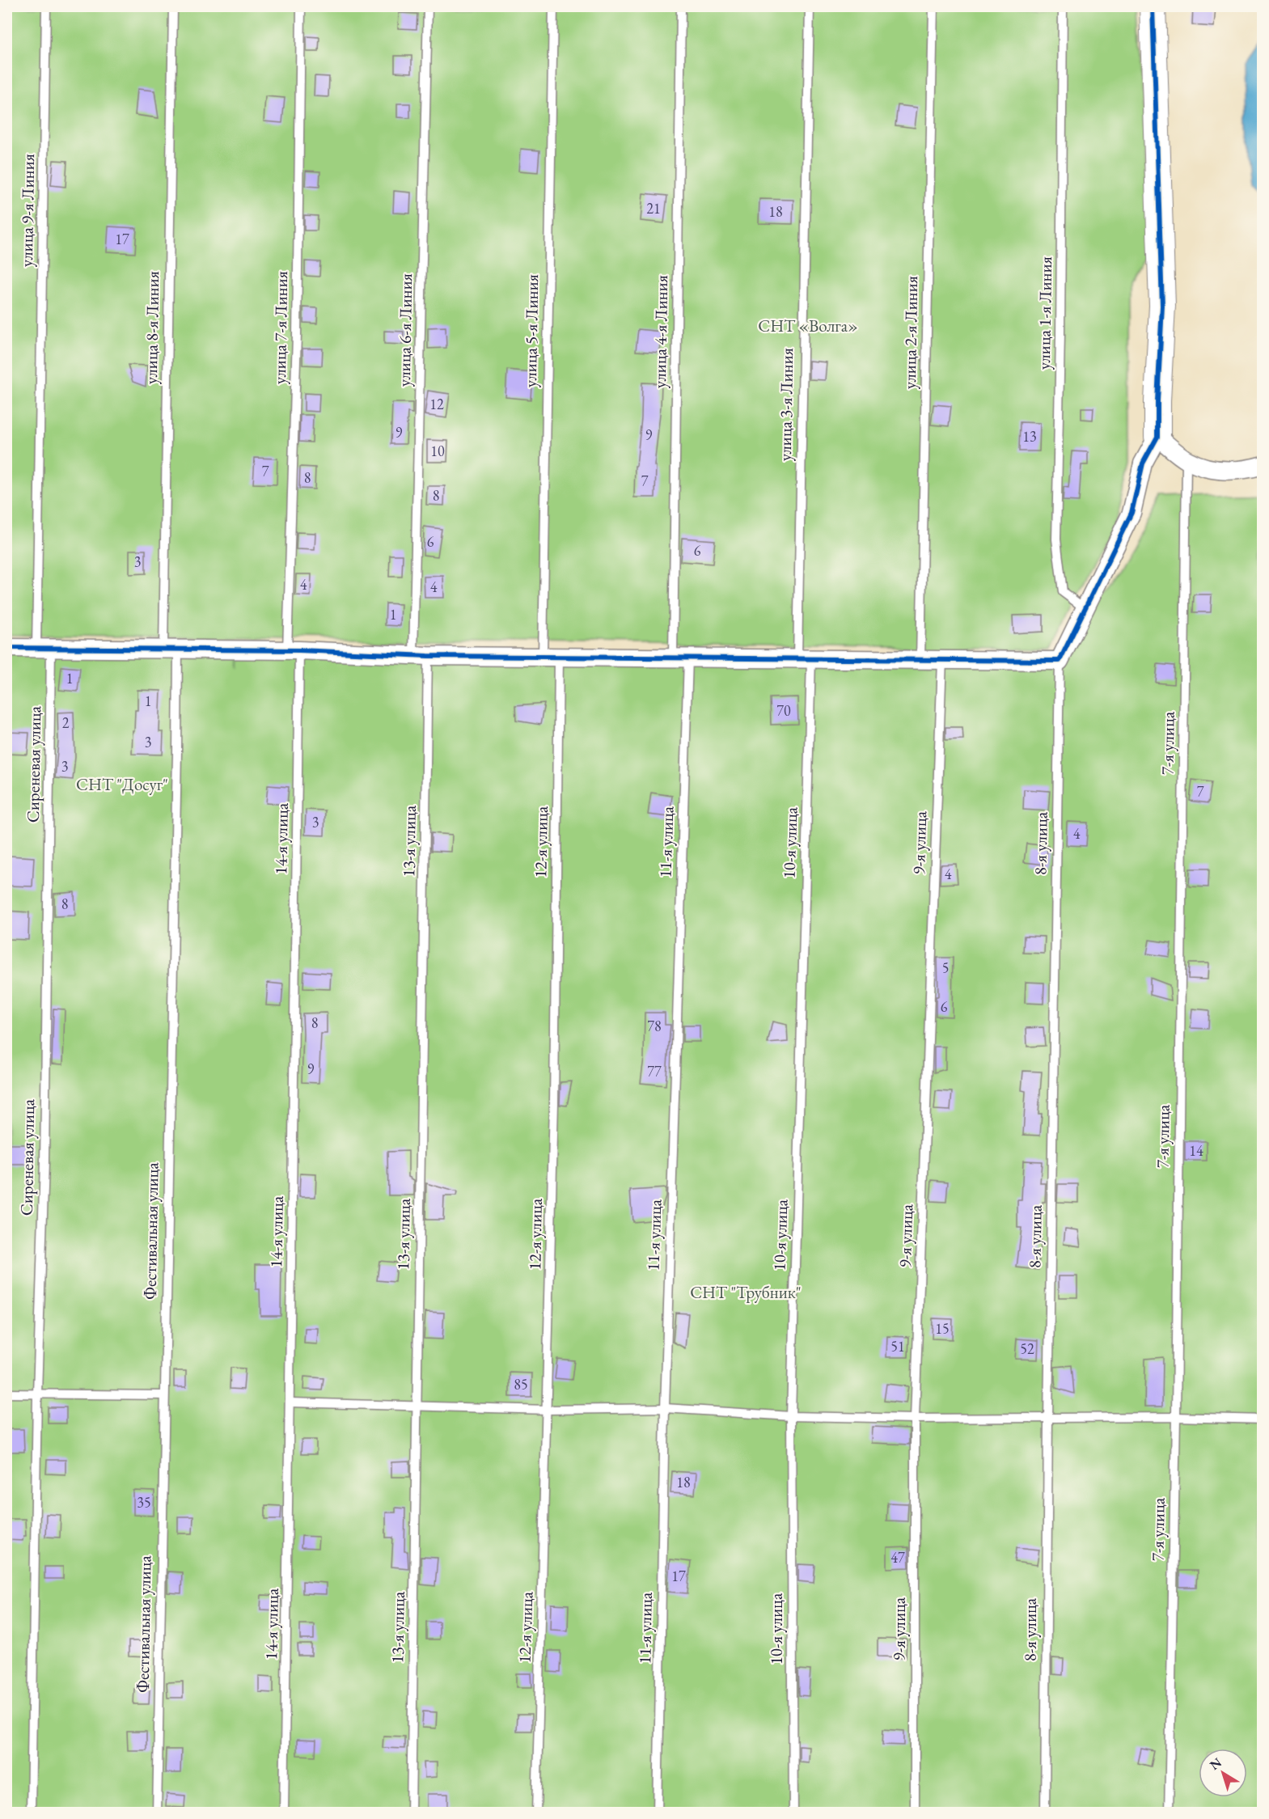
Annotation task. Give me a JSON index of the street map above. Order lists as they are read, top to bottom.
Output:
{
  "streets": {
    "lane": [
      "улица 9-я Линия",
      "улица 1-я Линия",
      "улица 8-я Линия",
      "улица 7-я Линия",
      "улица 6-я Линия",
      "улица 5-я Линия",
      "улица 4-я Линия",
      "улица 2-я Линия",
      "улица 3-я Линия",
      "7-я улица",
      "Сиреневая улица",
      "14-я улица",
      "13-я улица",
      "12-я улица",
      "11-я улица",
      "10-я улица",
      "9-я улица",
      "8-я улица",
      "Фестивальная улица"
    ]
  },
  "crossings": [
    ["улица 9-я Линия", "Сиреневая улица"],
    ["улица 8-я Линия", "Фестивальная улица"],
    ["улица 7-я Линия", "14-я улица"],
    ["улица 6-я Линия", "13-я улица"],
    ["улица 5-я Линия", "12-я улица"],
    ["улица 4-я Линия", "11-я улица"],
    ["улица 3-я Линия", "10-я улица"]
  ],
  "parks": ["СНТ «Волга»", "СНТ \"Досуг\"", "СНТ \"Трубник\""],
  "house_numbers": [
    "21",
    "18",
    "17",
    "12",
    "9",
    "9",
    "13",
    "10",
    "7",
    "8",
    "7",
    "8",
    "6",
    "6",
    "3",
    "4",
    "4",
    "1",
    "1",
    "1",
    "70",
    "2",
    "3",
    "3",
    "7",
    "3",
    "4",
    "4",
    "8",
    "5",
    "6",
    "8",
    "78",
    "9",
    "77",
    "14",
    "15",
    "51",
    "52",
    "85",
    "18",
    "35",
    "47",
    "17"
  ],
  "north": "top left"
}
